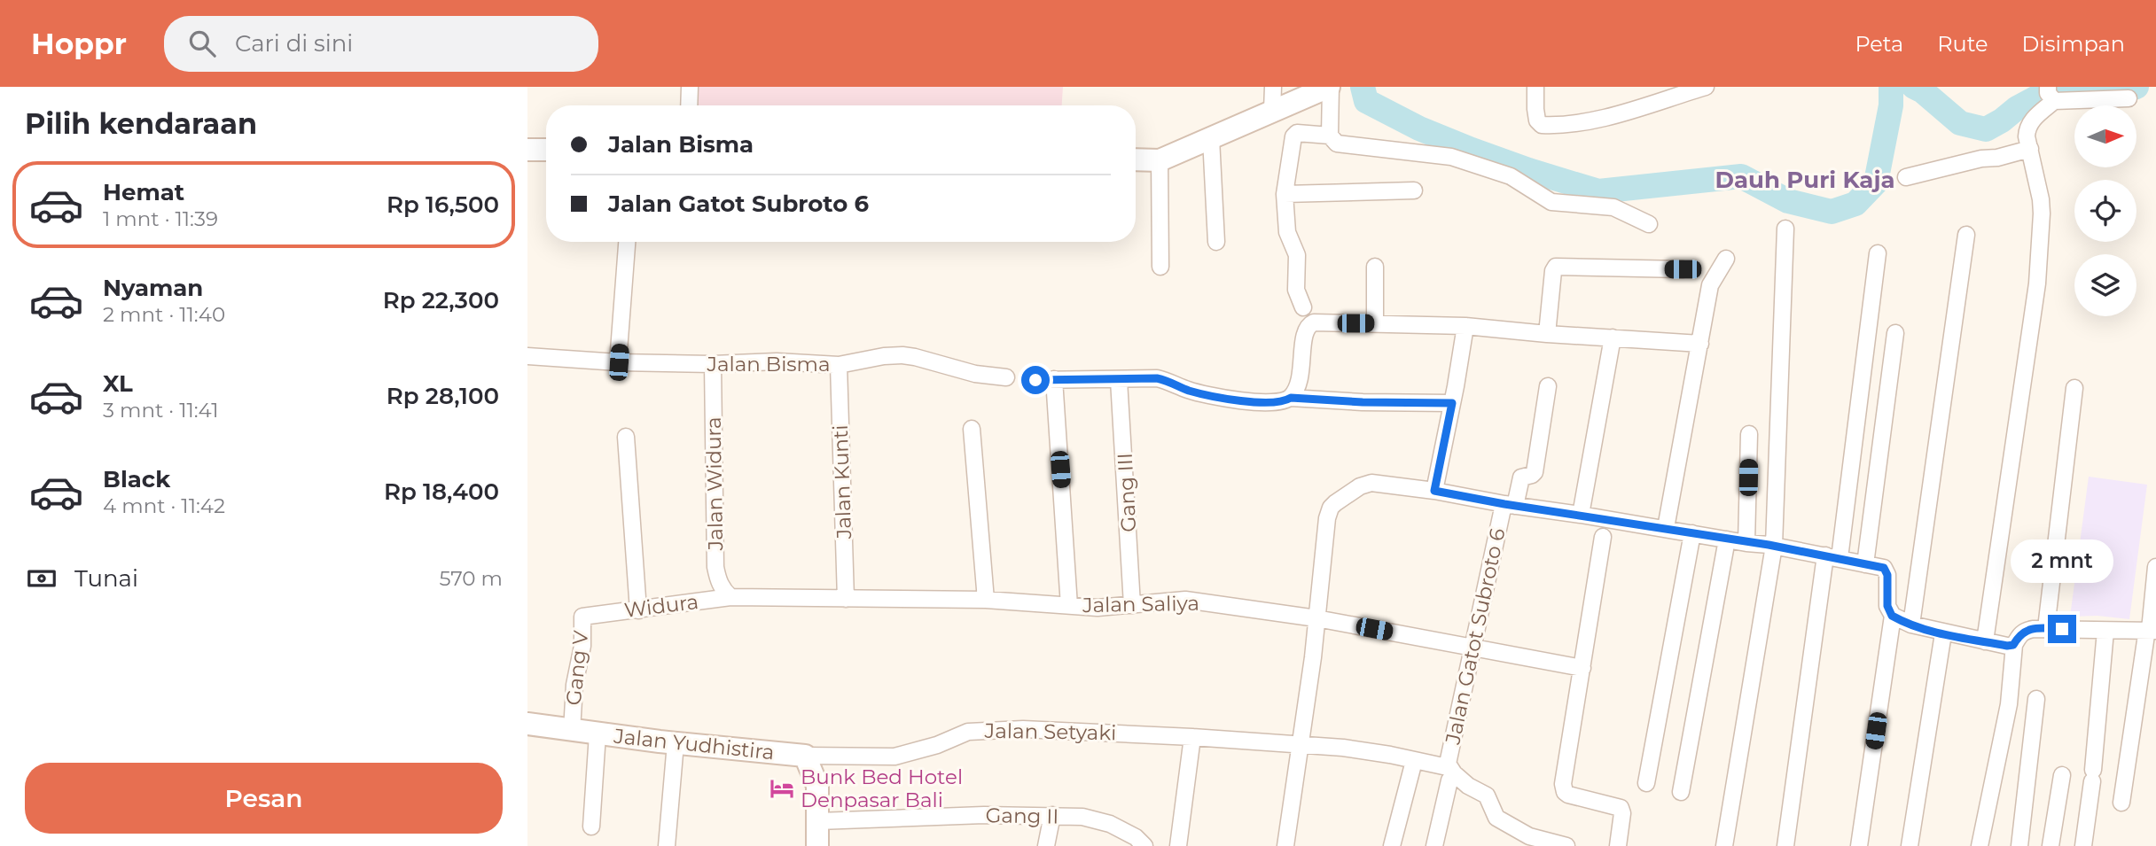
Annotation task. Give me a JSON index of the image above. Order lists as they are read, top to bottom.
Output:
{
  "streets": {
    "street": [
      "Jalan Bisma",
      "Jalan Kunti",
      "Jalan Widura",
      "Gang III",
      "Jalan Saliya",
      "Widura",
      "Jalan Gatot Subroto 6",
      "Gang V",
      "Jalan Setyaki",
      "Jalan Yudhistira",
      "Gang II"
    ]
  },
  "crossings": [
    ["Jalan Bisma", "Jalan Kunti"],
    ["Jalan Bisma", "Jalan Widura"],
    ["Jalan Kunti", "Jalan Saliya"],
    ["Jalan Widura", "Jalan Saliya"],
    ["Jalan Widura", "Widura"],
    ["Gang III", "Jalan Saliya"],
    ["Jalan Saliya", "Widura"],
    ["Jalan Saliya", "Jalan Gatot Subroto 6"],
    ["Widura", "Gang V"],
    ["Jalan Gatot Subroto 6", "Jalan Setyaki"],
    ["Gang V", "Jalan Yudhistira"],
    ["Jalan Setyaki", "Jalan Yudhistira"]
  ],
  "districts": ["Dauh Puri Kaja"],
  "places": {
    "hotel": ["Bunk Bed Hotel Denpasar Bali"]
  },
  "north": "right",
  "page": {
    "header": "Hoppr",
    "search": "Cari di sini",
    "nav": ["Peta", "Rute", "Disimpan"],
    "heading": "Pilih kendaraan",
    "banner": ["Jalan Bisma", "Jalan Gatot Subroto 6"],
    "list": [
      {
        "name": "Hemat",
        "note": "1 mnt · 11:39",
        "value": "Rp 16,500"
      },
      {
        "name": "Nyaman",
        "note": "2 mnt · 11:40",
        "value": "Rp 22,300"
      },
      {
        "name": "XL",
        "note": "3 mnt · 11:41",
        "value": "Rp 28,100"
      },
      {
        "name": "Black",
        "note": "4 mnt · 11:42",
        "value": "Rp 18,400"
      }
    ],
    "bubble": "2 mnt",
    "pay": ["Tunai", "570 m"],
    "buttons": "Pesan"
  }
}
